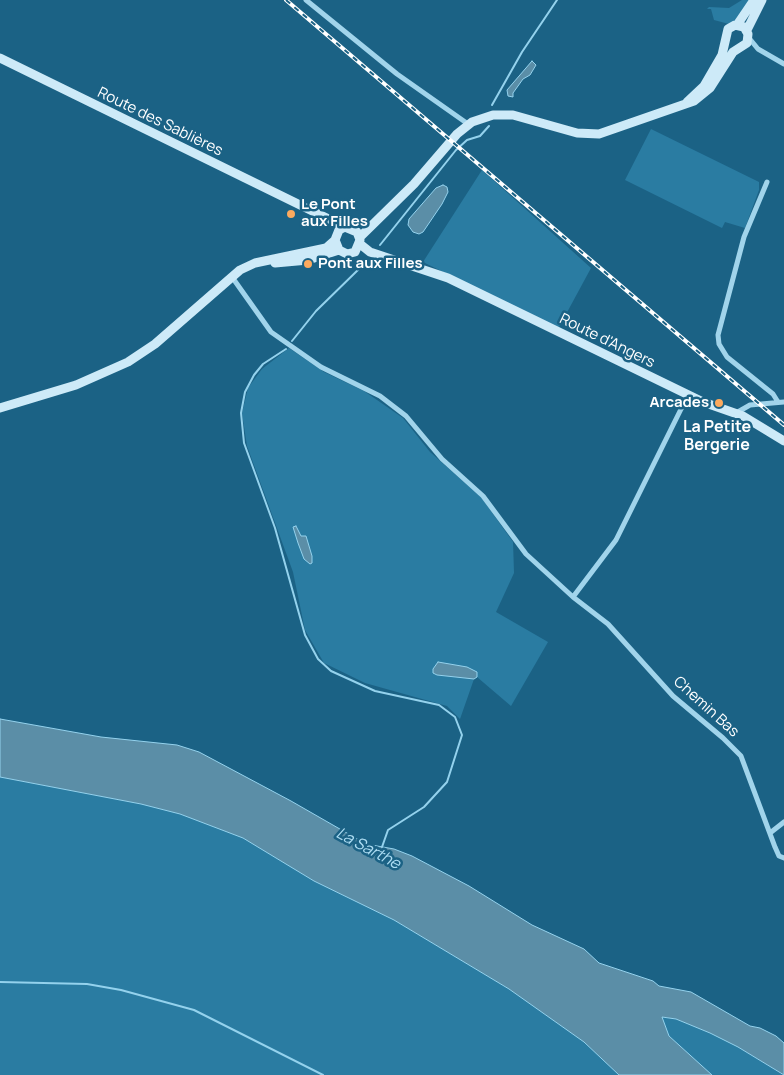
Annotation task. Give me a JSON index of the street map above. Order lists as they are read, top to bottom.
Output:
{
  "streets": {
    "street": ["Route des Sablières", "Route d'Angers", "Chemin Bas"]
  },
  "crossings": [
    ["Route des Sablières", "Route d'Angers"]
  ],
  "districts": ["La Petite Bergerie"],
  "water": ["La Sarthe"],
  "places": ["Le Pont aux Filles", "Pont aux Filles", "Arcades"]
}
